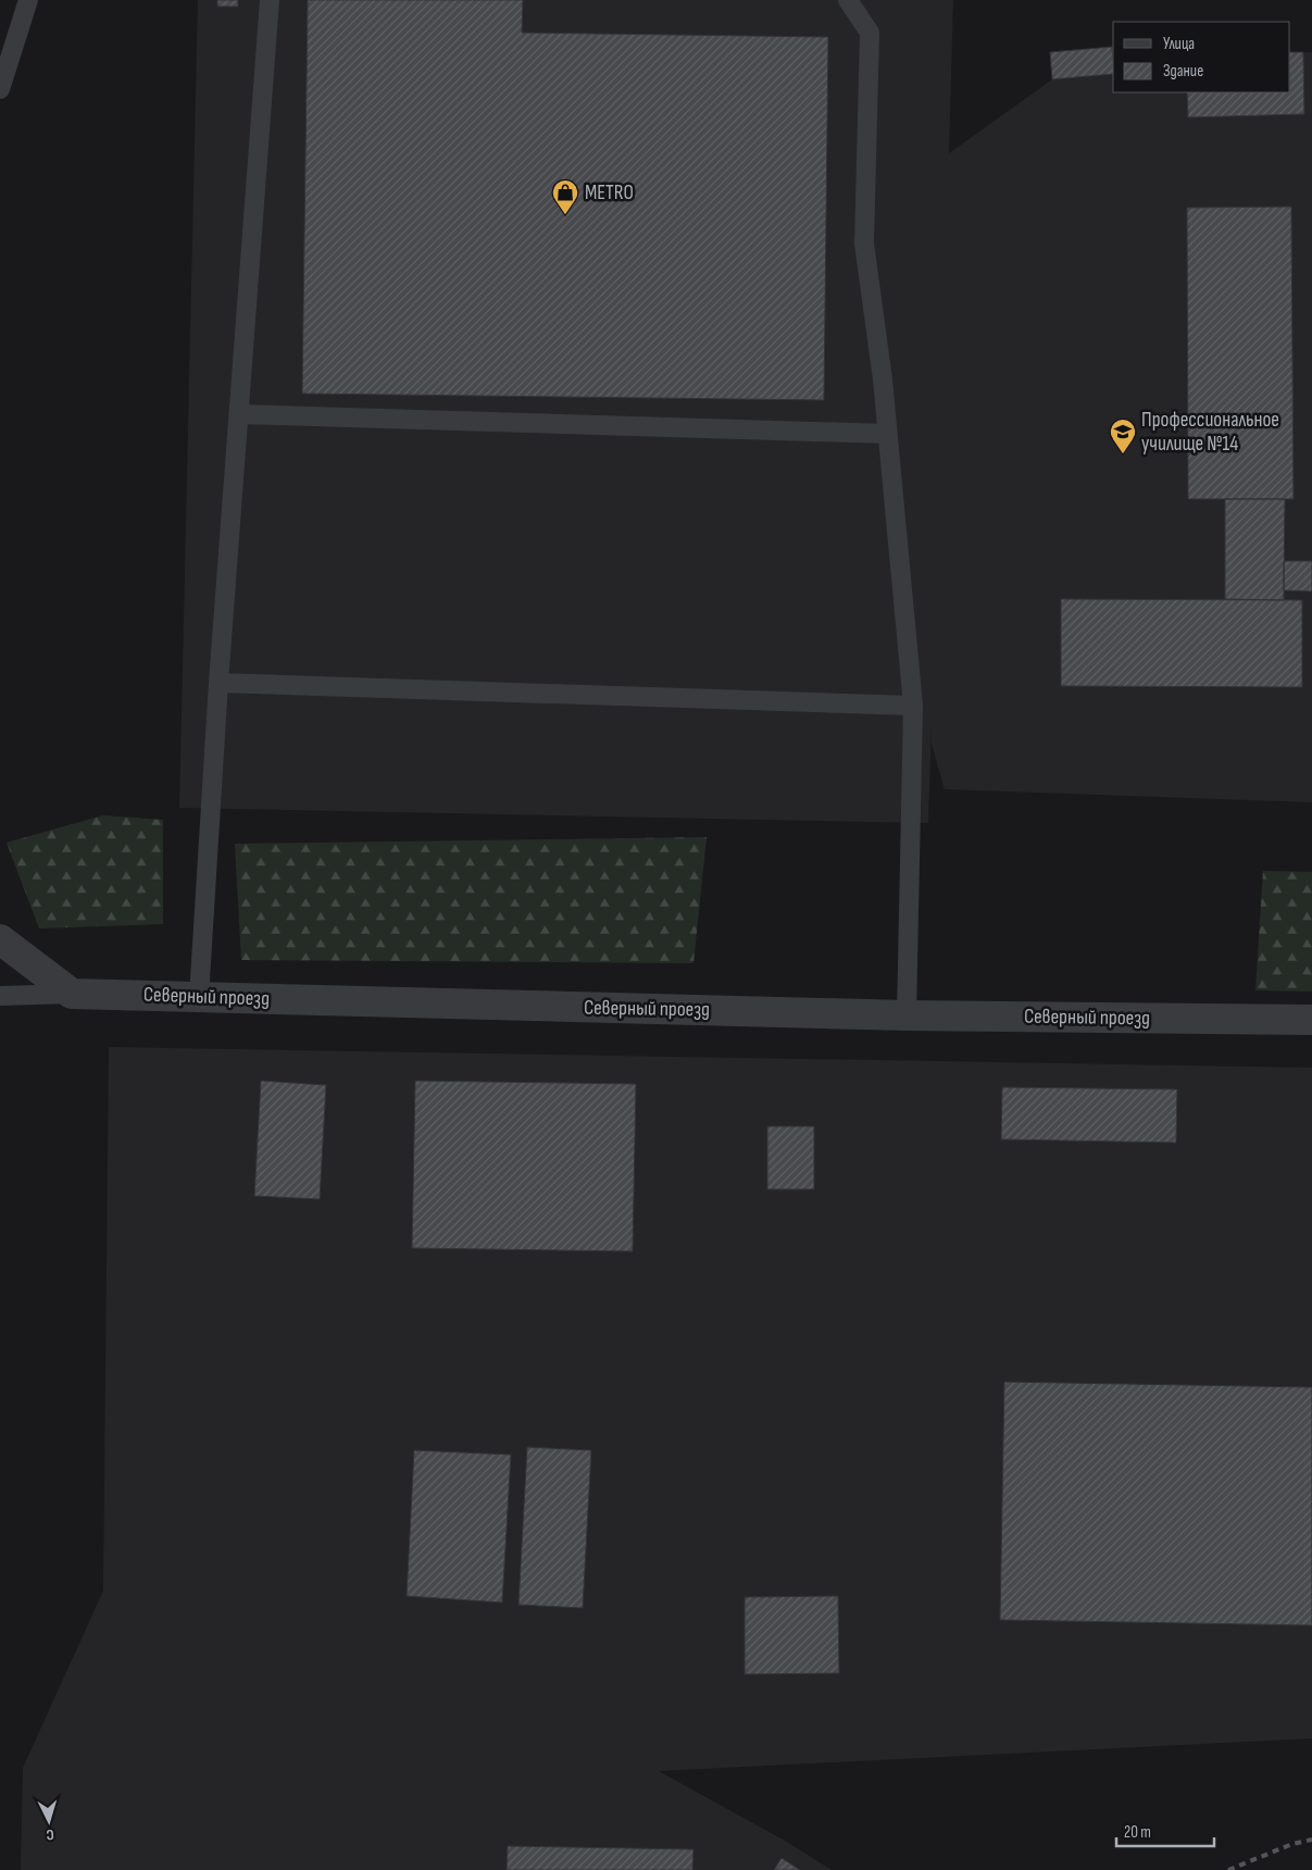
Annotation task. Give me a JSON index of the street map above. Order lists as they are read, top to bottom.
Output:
{
  "streets": {
    "street": ["Северный проезд"]
  },
  "places": {
    "shop": ["METRO"],
    "school or university": ["Профессиональное училище №14"]
  },
  "legend": ["Улица", "Здание"],
  "scale_bar": "20 m",
  "north": "bottom"
}
